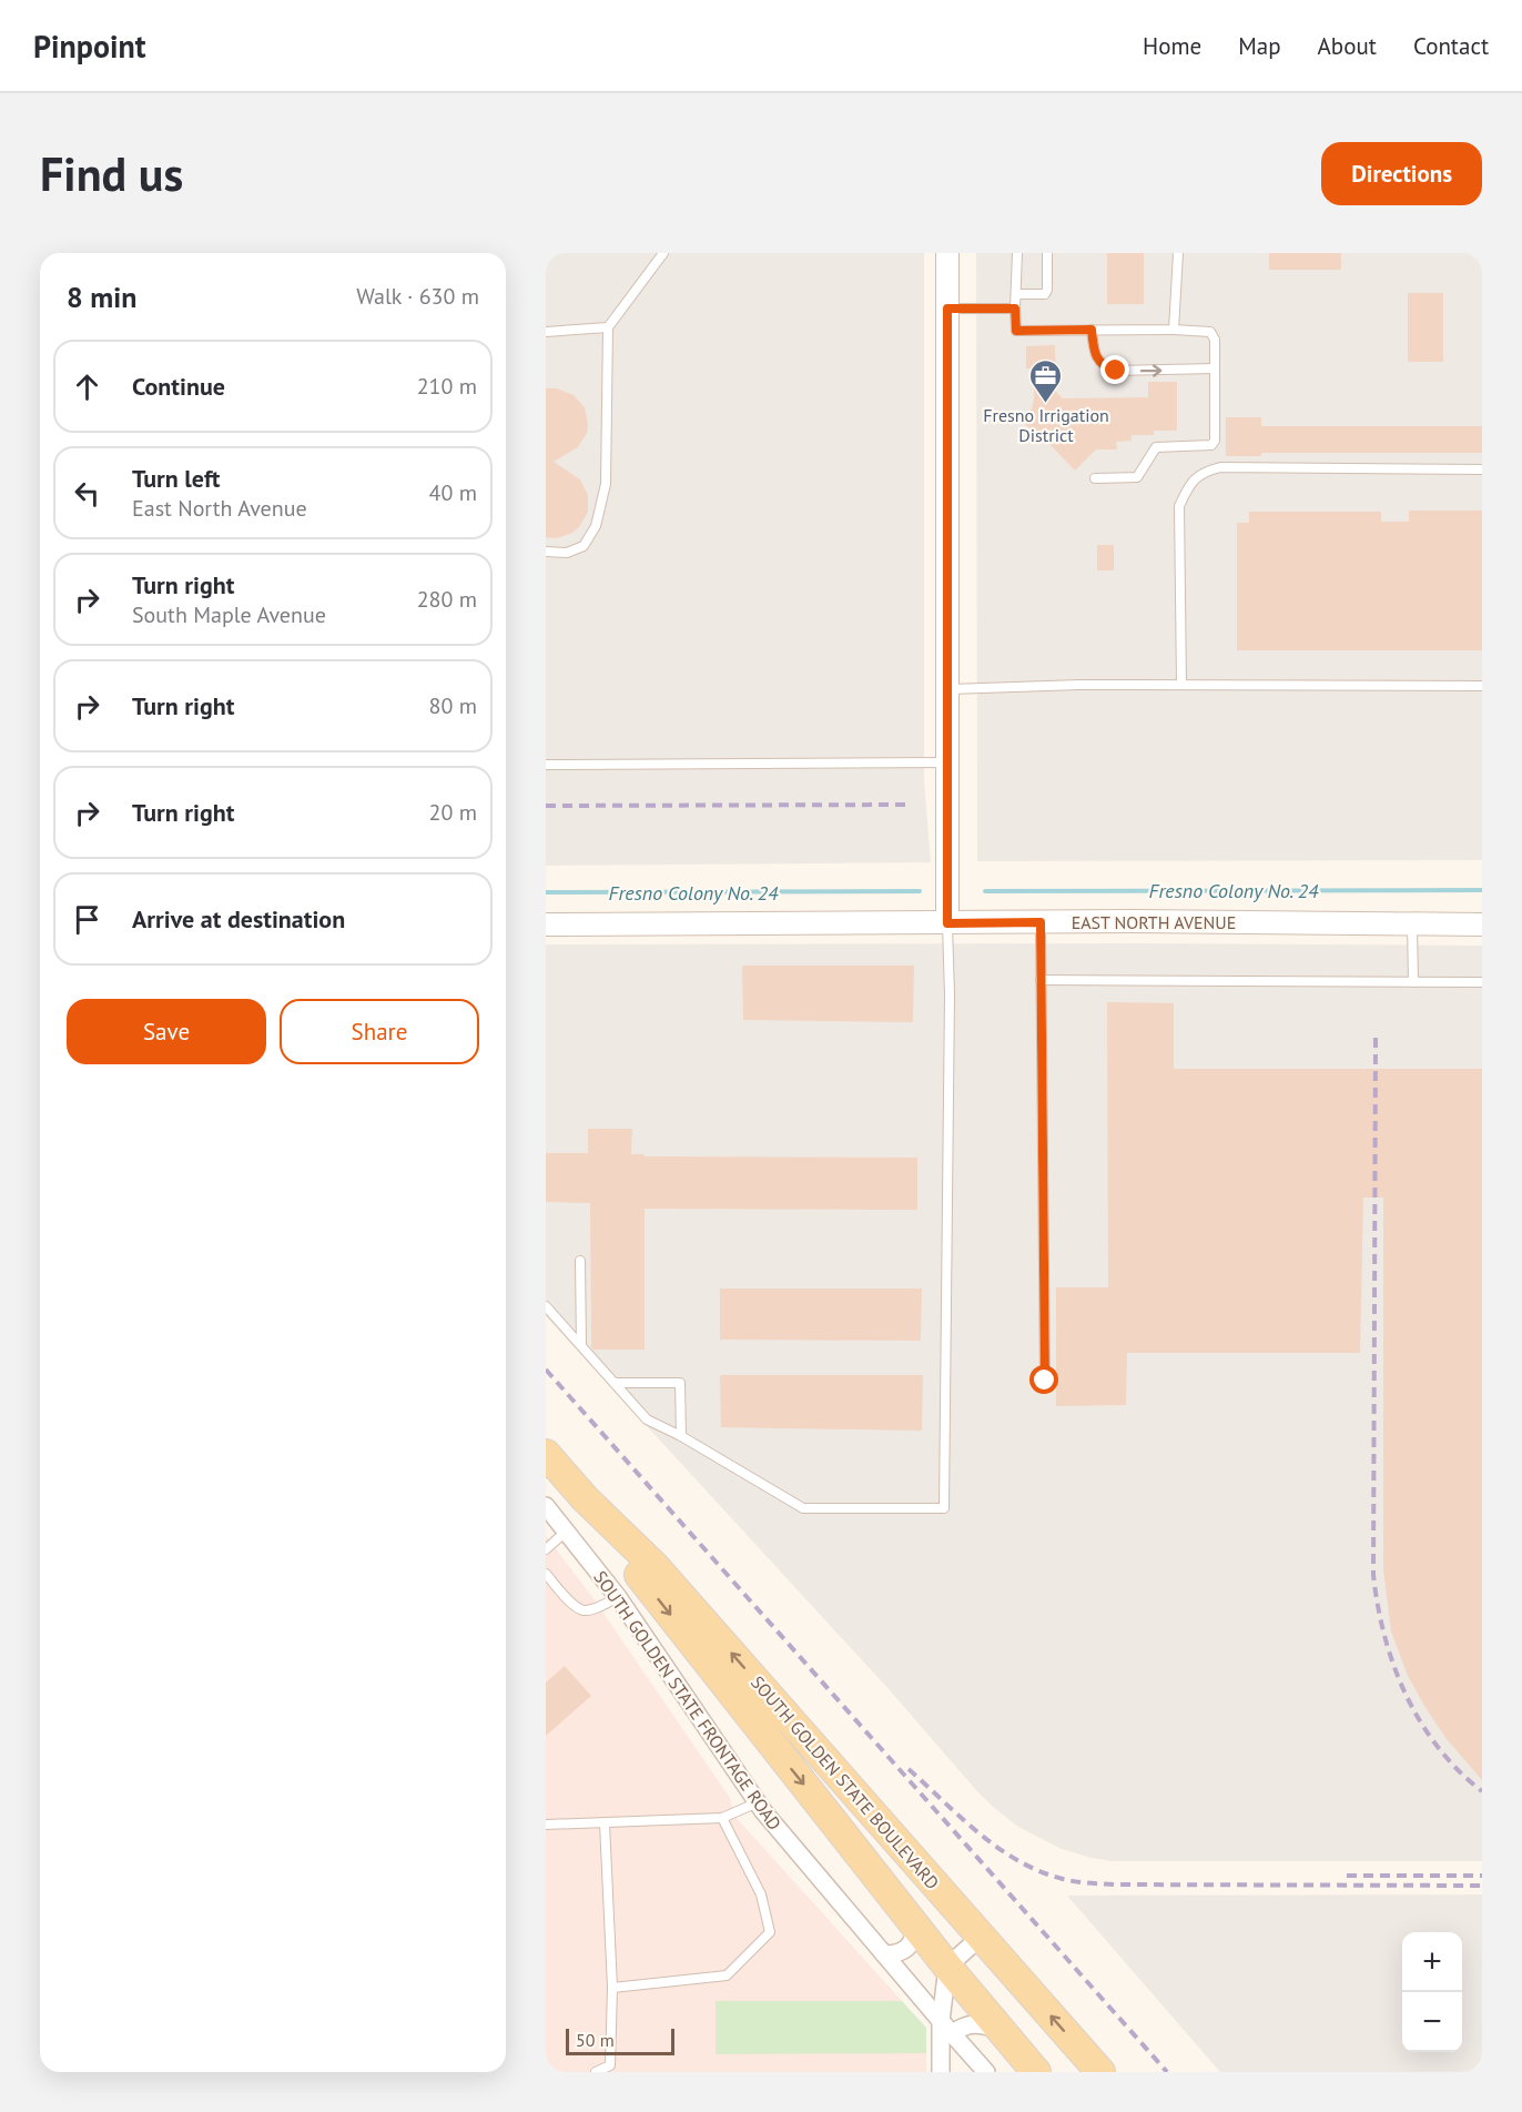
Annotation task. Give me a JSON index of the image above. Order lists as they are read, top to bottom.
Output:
{
  "streets": {
    "main road": ["SOUTH GOLDEN STATE BOULEVARD"],
    "street": ["EAST NORTH AVENUE", "SOUTH GOLDEN STATE FRONTAGE ROAD"]
  },
  "water": ["Fresno Colony No. 24"],
  "places": {
    "office": ["Fresno Irrigation District"]
  },
  "scale_bar": "50 m",
  "page": {
    "header": "Pinpoint",
    "nav": [
      "Home",
      "Map",
      "About",
      "Contact"
    ],
    "buttons": [
      "Directions",
      ["Save", "Share"]
    ],
    "title": "Find us",
    "heading": ["8 min", "Walk · 630 m"],
    "list": [
      ["Continue", "210 m"],
      ["Turn left", "East North Avenue", "40 m"],
      ["Turn right", "South Maple Avenue", "280 m"],
      ["Turn right", "80 m"],
      ["Turn right", "20 m"],
      "Arrive at destination"
    ],
    "map_buttons": ["+", "−"],
    "scale": "50 m"
  }
}
